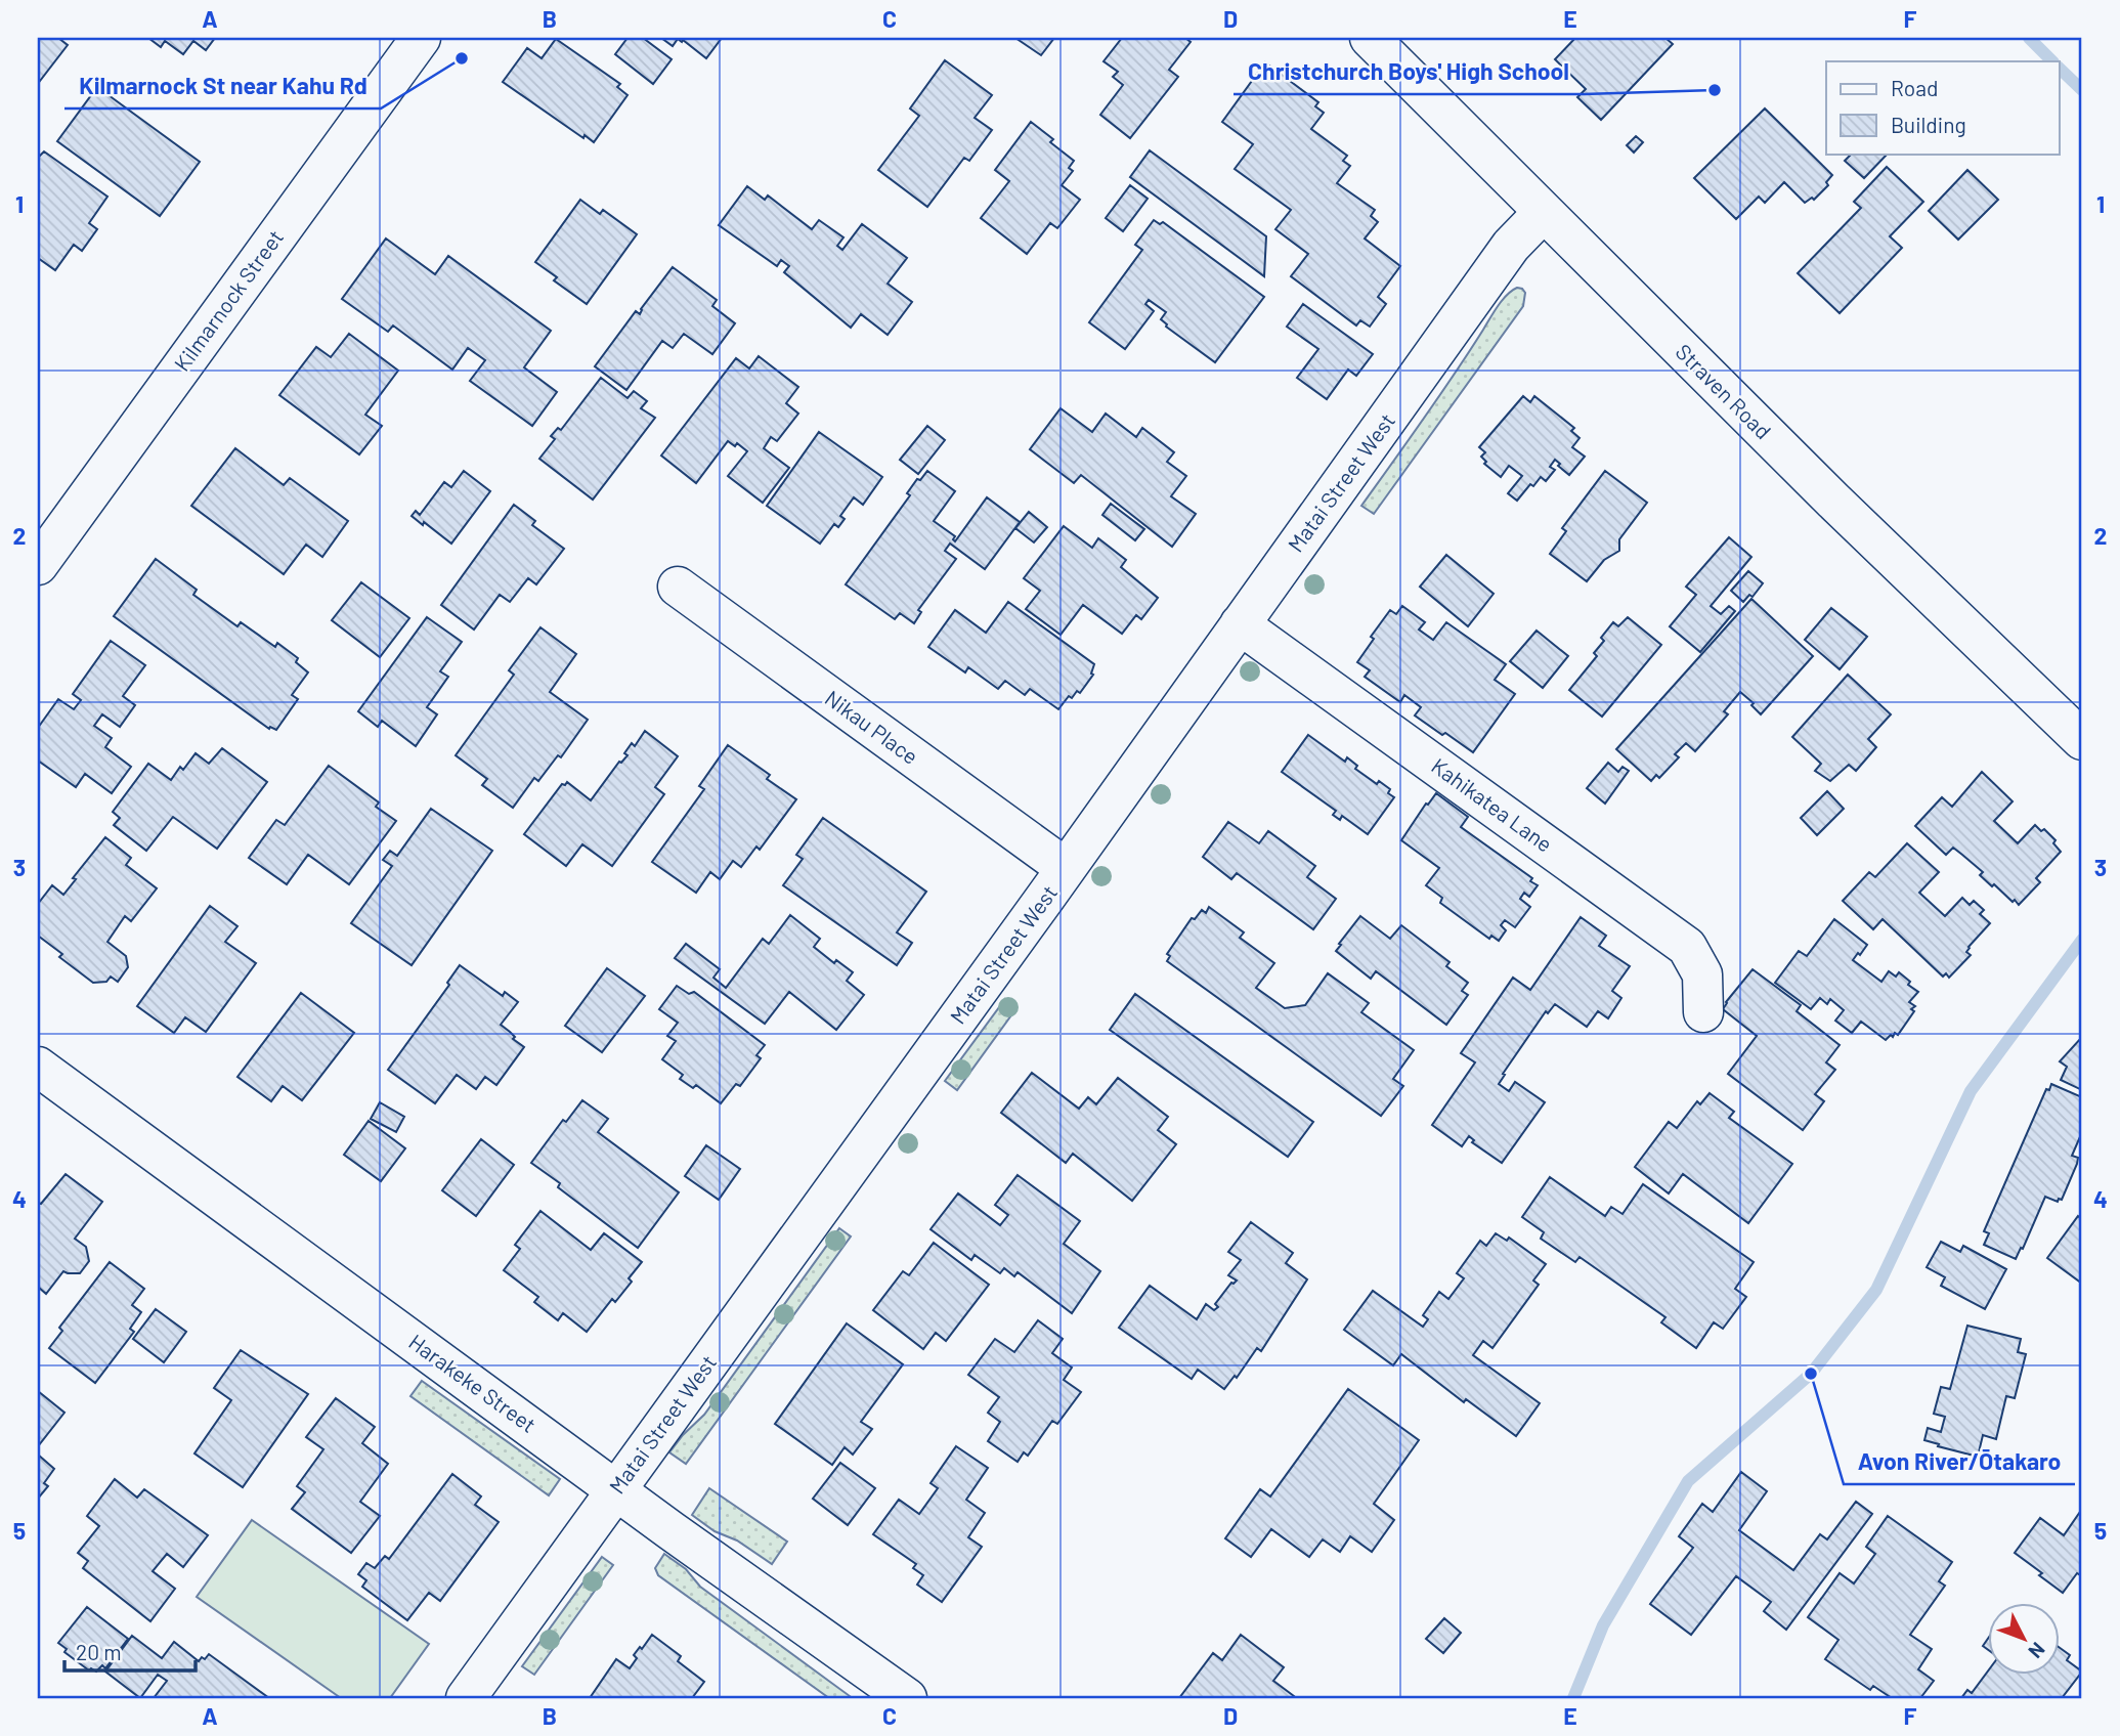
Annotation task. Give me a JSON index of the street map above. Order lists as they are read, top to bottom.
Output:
{
  "streets": {
    "street": [
      "Kilmarnock Street",
      "Straven Road",
      "Matai Street West",
      "Nikau Place",
      "Kahikatea Lane",
      "Harakeke Street"
    ]
  },
  "crossings": [
    ["Straven Road", "Matai Street West"],
    ["Matai Street West", "Nikau Place"],
    ["Matai Street West", "Kahikatea Lane"],
    ["Matai Street West", "Harakeke Street"]
  ],
  "places": ["Kilmarnock St near Kahu Rd", "Christchurch Boys' High School", "Avon River/Ōtakaro"],
  "legend": ["Road", "Building"],
  "scale_bar": "20 m",
  "north": "bottom right",
  "grid": {
    "columns": [
      "A",
      "B",
      "C",
      "D",
      "E",
      "F"
    ],
    "rows": [
      "1",
      "2",
      "3",
      "4",
      "5"
    ]
  }
}
